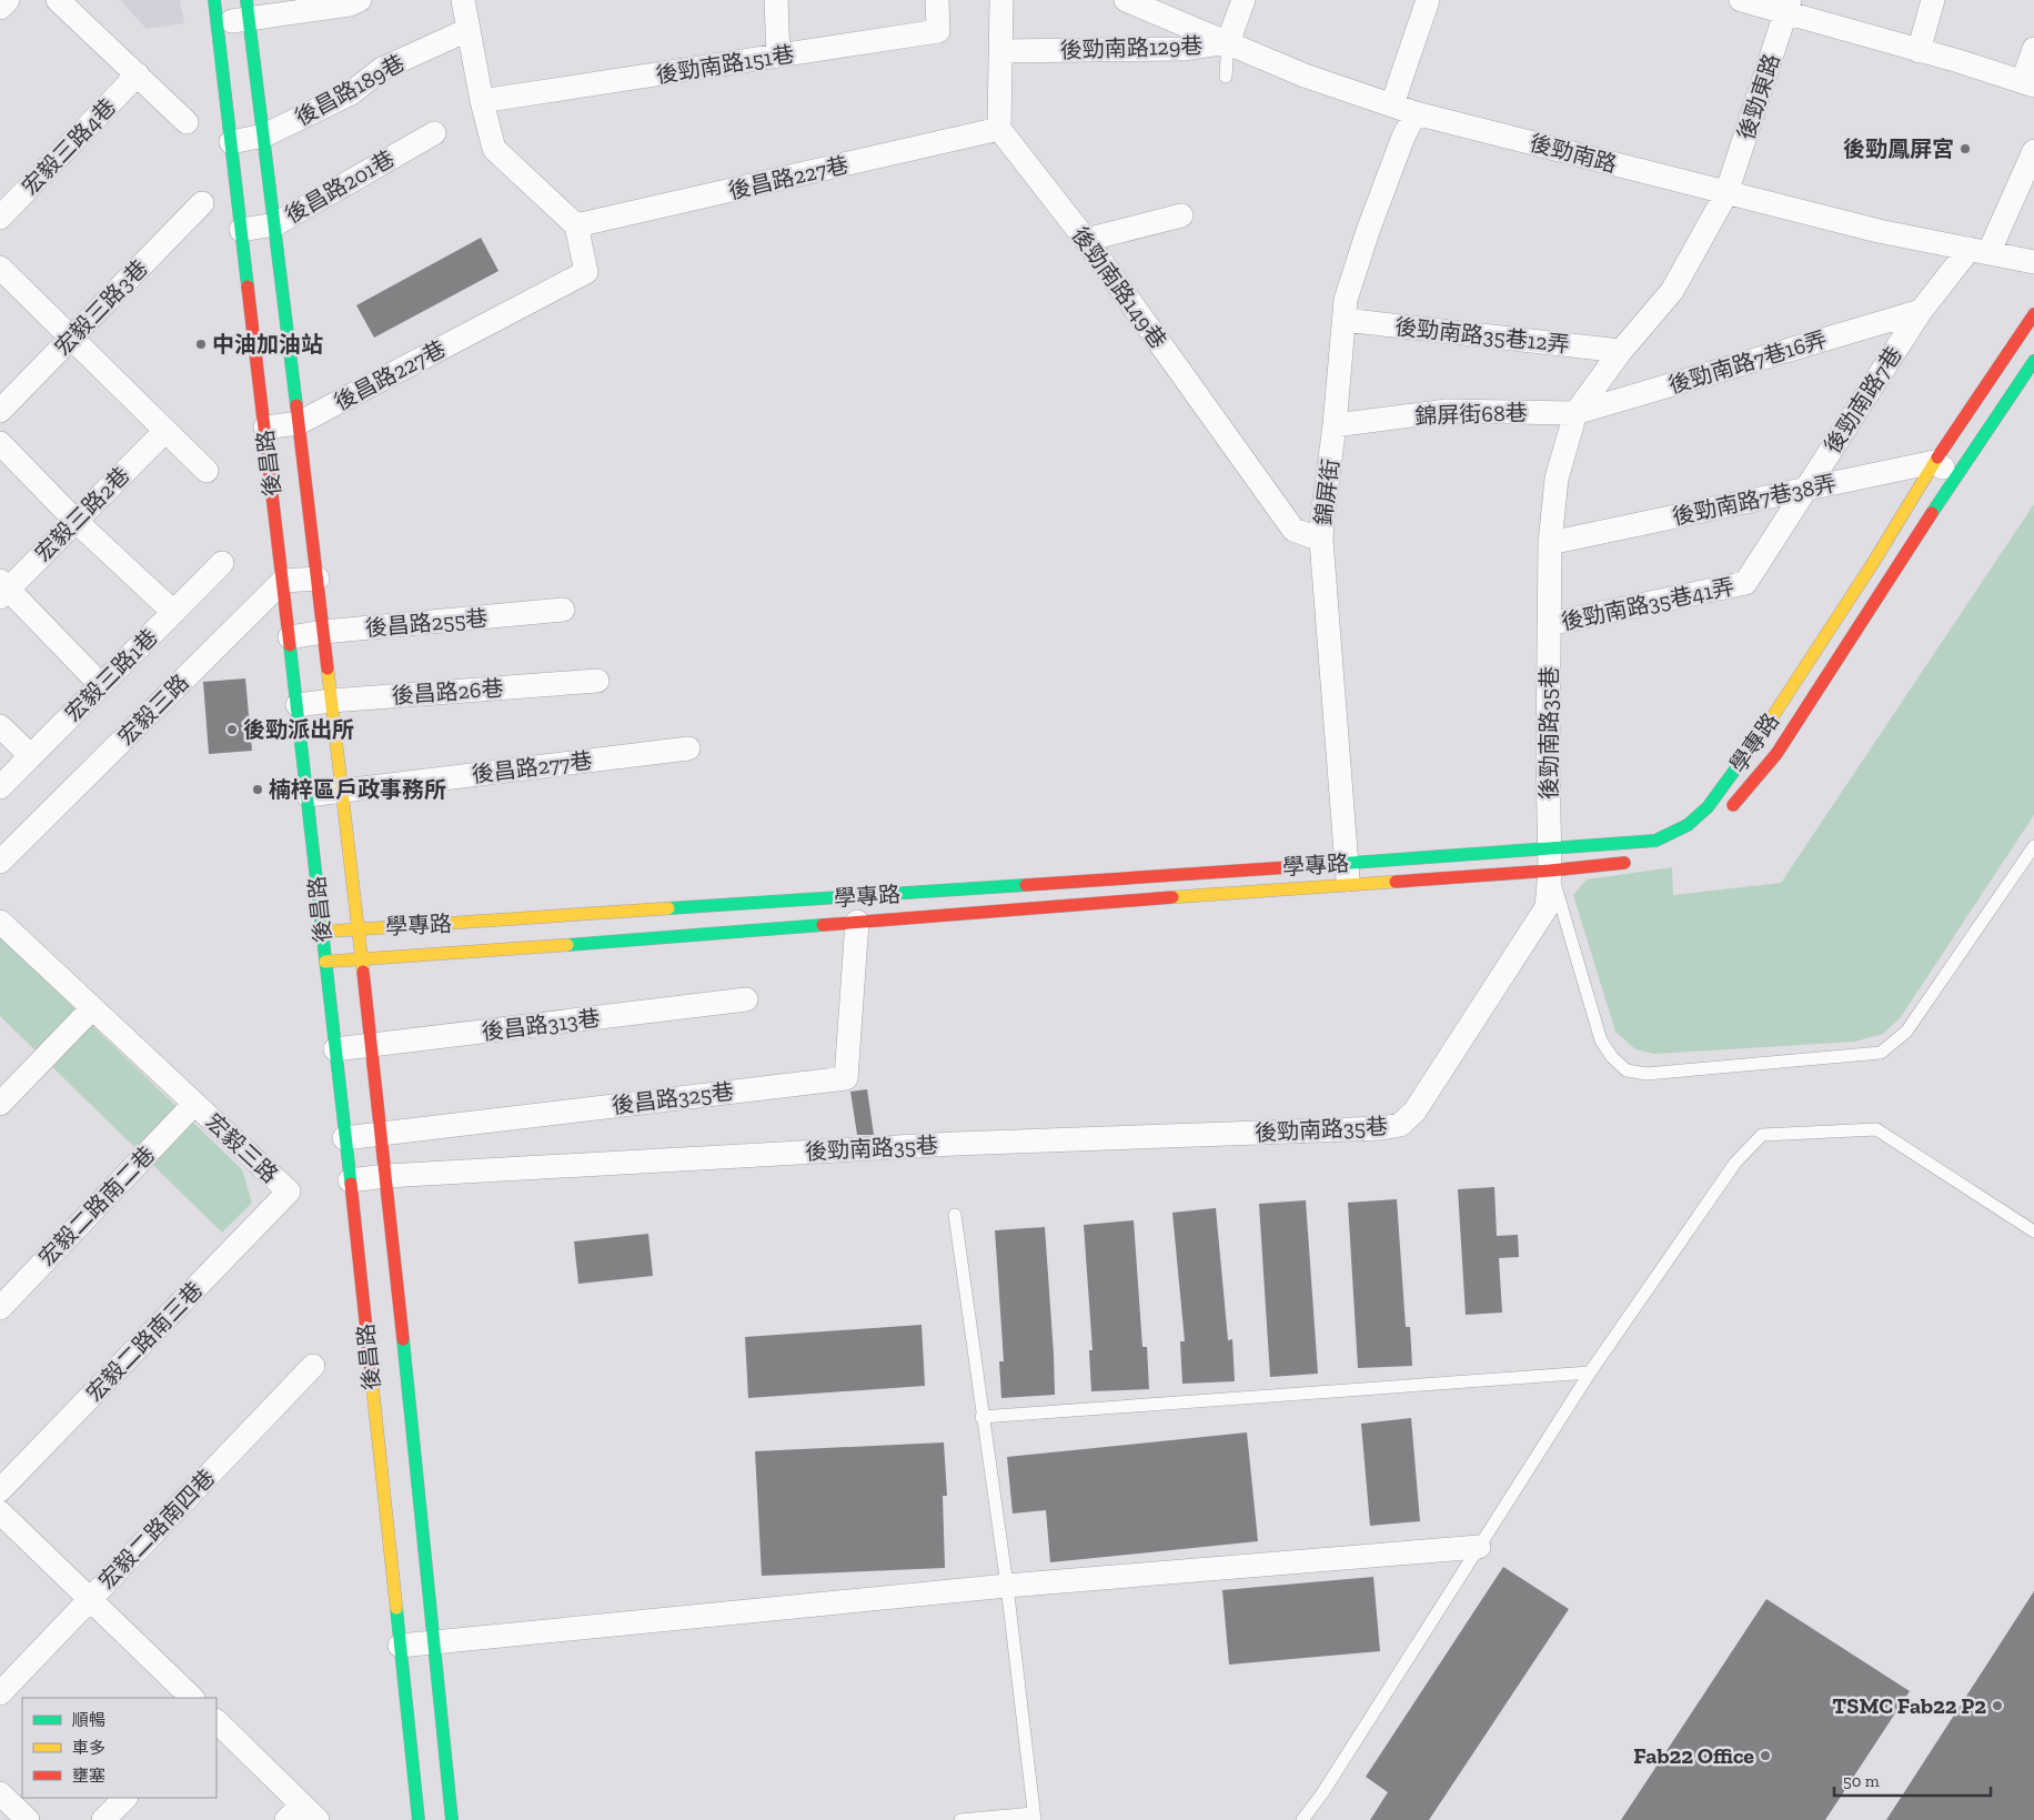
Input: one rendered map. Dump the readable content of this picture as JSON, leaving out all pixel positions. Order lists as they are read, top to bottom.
{
  "streets": {
    "street": [
      "後勁南路129巷",
      "後勁南路151巷",
      "後昌路189巷",
      "後勁東路",
      "宏毅三路4巷",
      "後勁南路",
      "後昌路227巷",
      "後昌路201巷",
      "後勁南路149巷",
      "宏毅三路3巷",
      "後勁南路35巷12弄",
      "後勁南路7巷16弄",
      "後勁南路7巷",
      "錦屏街68巷",
      "後昌路",
      "錦屏街",
      "後勁南路7巷38弄",
      "宏毅三路2巷",
      "後勁南路35巷41弄",
      "後昌路255巷",
      "宏毅三路1巷",
      "後昌路26巷",
      "宏毅三路",
      "後勁南路35巷",
      "學專路",
      "後昌路277巷",
      "後昌路313巷",
      "後昌路325巷",
      "宏毅二路南二巷",
      "宏毅二路南三巷",
      "宏毅二路南四巷"
    ]
  },
  "crossings": [
    ["後勁南路129巷", "後勁南路"],
    ["後昌路189巷", "後昌路"],
    ["後勁東路", "後勁南路"],
    ["後勁東路", "後勁南路35巷"],
    ["後勁南路", "後勁南路7巷"],
    ["後勁南路", "錦屏街"],
    ["後勁南路", "後勁南路35巷"],
    ["後昌路227巷", "後勁南路149巷"],
    ["後昌路227巷", "後昌路"],
    ["後昌路201巷", "後昌路"],
    ["後勁南路149巷", "錦屏街"],
    ["後勁南路35巷12弄", "錦屏街"],
    ["後勁南路35巷12弄", "後勁南路35巷"],
    ["後勁南路7巷16弄", "後勁南路7巷"],
    ["後勁南路7巷16弄", "錦屏街68巷"],
    ["後勁南路7巷16弄", "後勁南路35巷"],
    ["後勁南路7巷", "後勁南路7巷38弄"],
    ["後勁南路7巷", "後勁南路35巷41弄"],
    ["錦屏街68巷", "錦屏街"],
    ["錦屏街68巷", "後勁南路35巷"],
    ["後昌路", "後昌路255巷"],
    ["後昌路", "後昌路26巷"],
    ["後昌路", "宏毅三路"],
    ["後昌路", "後勁南路35巷"],
    ["後昌路", "學專路"],
    ["後昌路", "後昌路277巷"],
    ["後昌路", "後昌路313巷"],
    ["後昌路", "後昌路325巷"],
    ["錦屏街", "學專路"],
    ["後勁南路7巷38弄", "後勁南路35巷"],
    ["後勁南路7巷38弄", "學專路"],
    ["後勁南路35巷41弄", "後勁南路35巷"],
    ["宏毅三路", "宏毅二路南二巷"],
    ["宏毅三路", "宏毅二路南三巷"],
    ["後勁南路35巷", "學專路"],
    ["學專路", "後昌路325巷"]
  ],
  "places": [
    "後勁鳳屏宮",
    "中油加油站",
    "後勁派出所",
    "楠梓區戶政事務所",
    "TSMC Fab22 P2",
    "Fab22 Office"
  ],
  "legend": ["順暢", "車多", "壅塞"],
  "scale_bar": "50 m"
}
